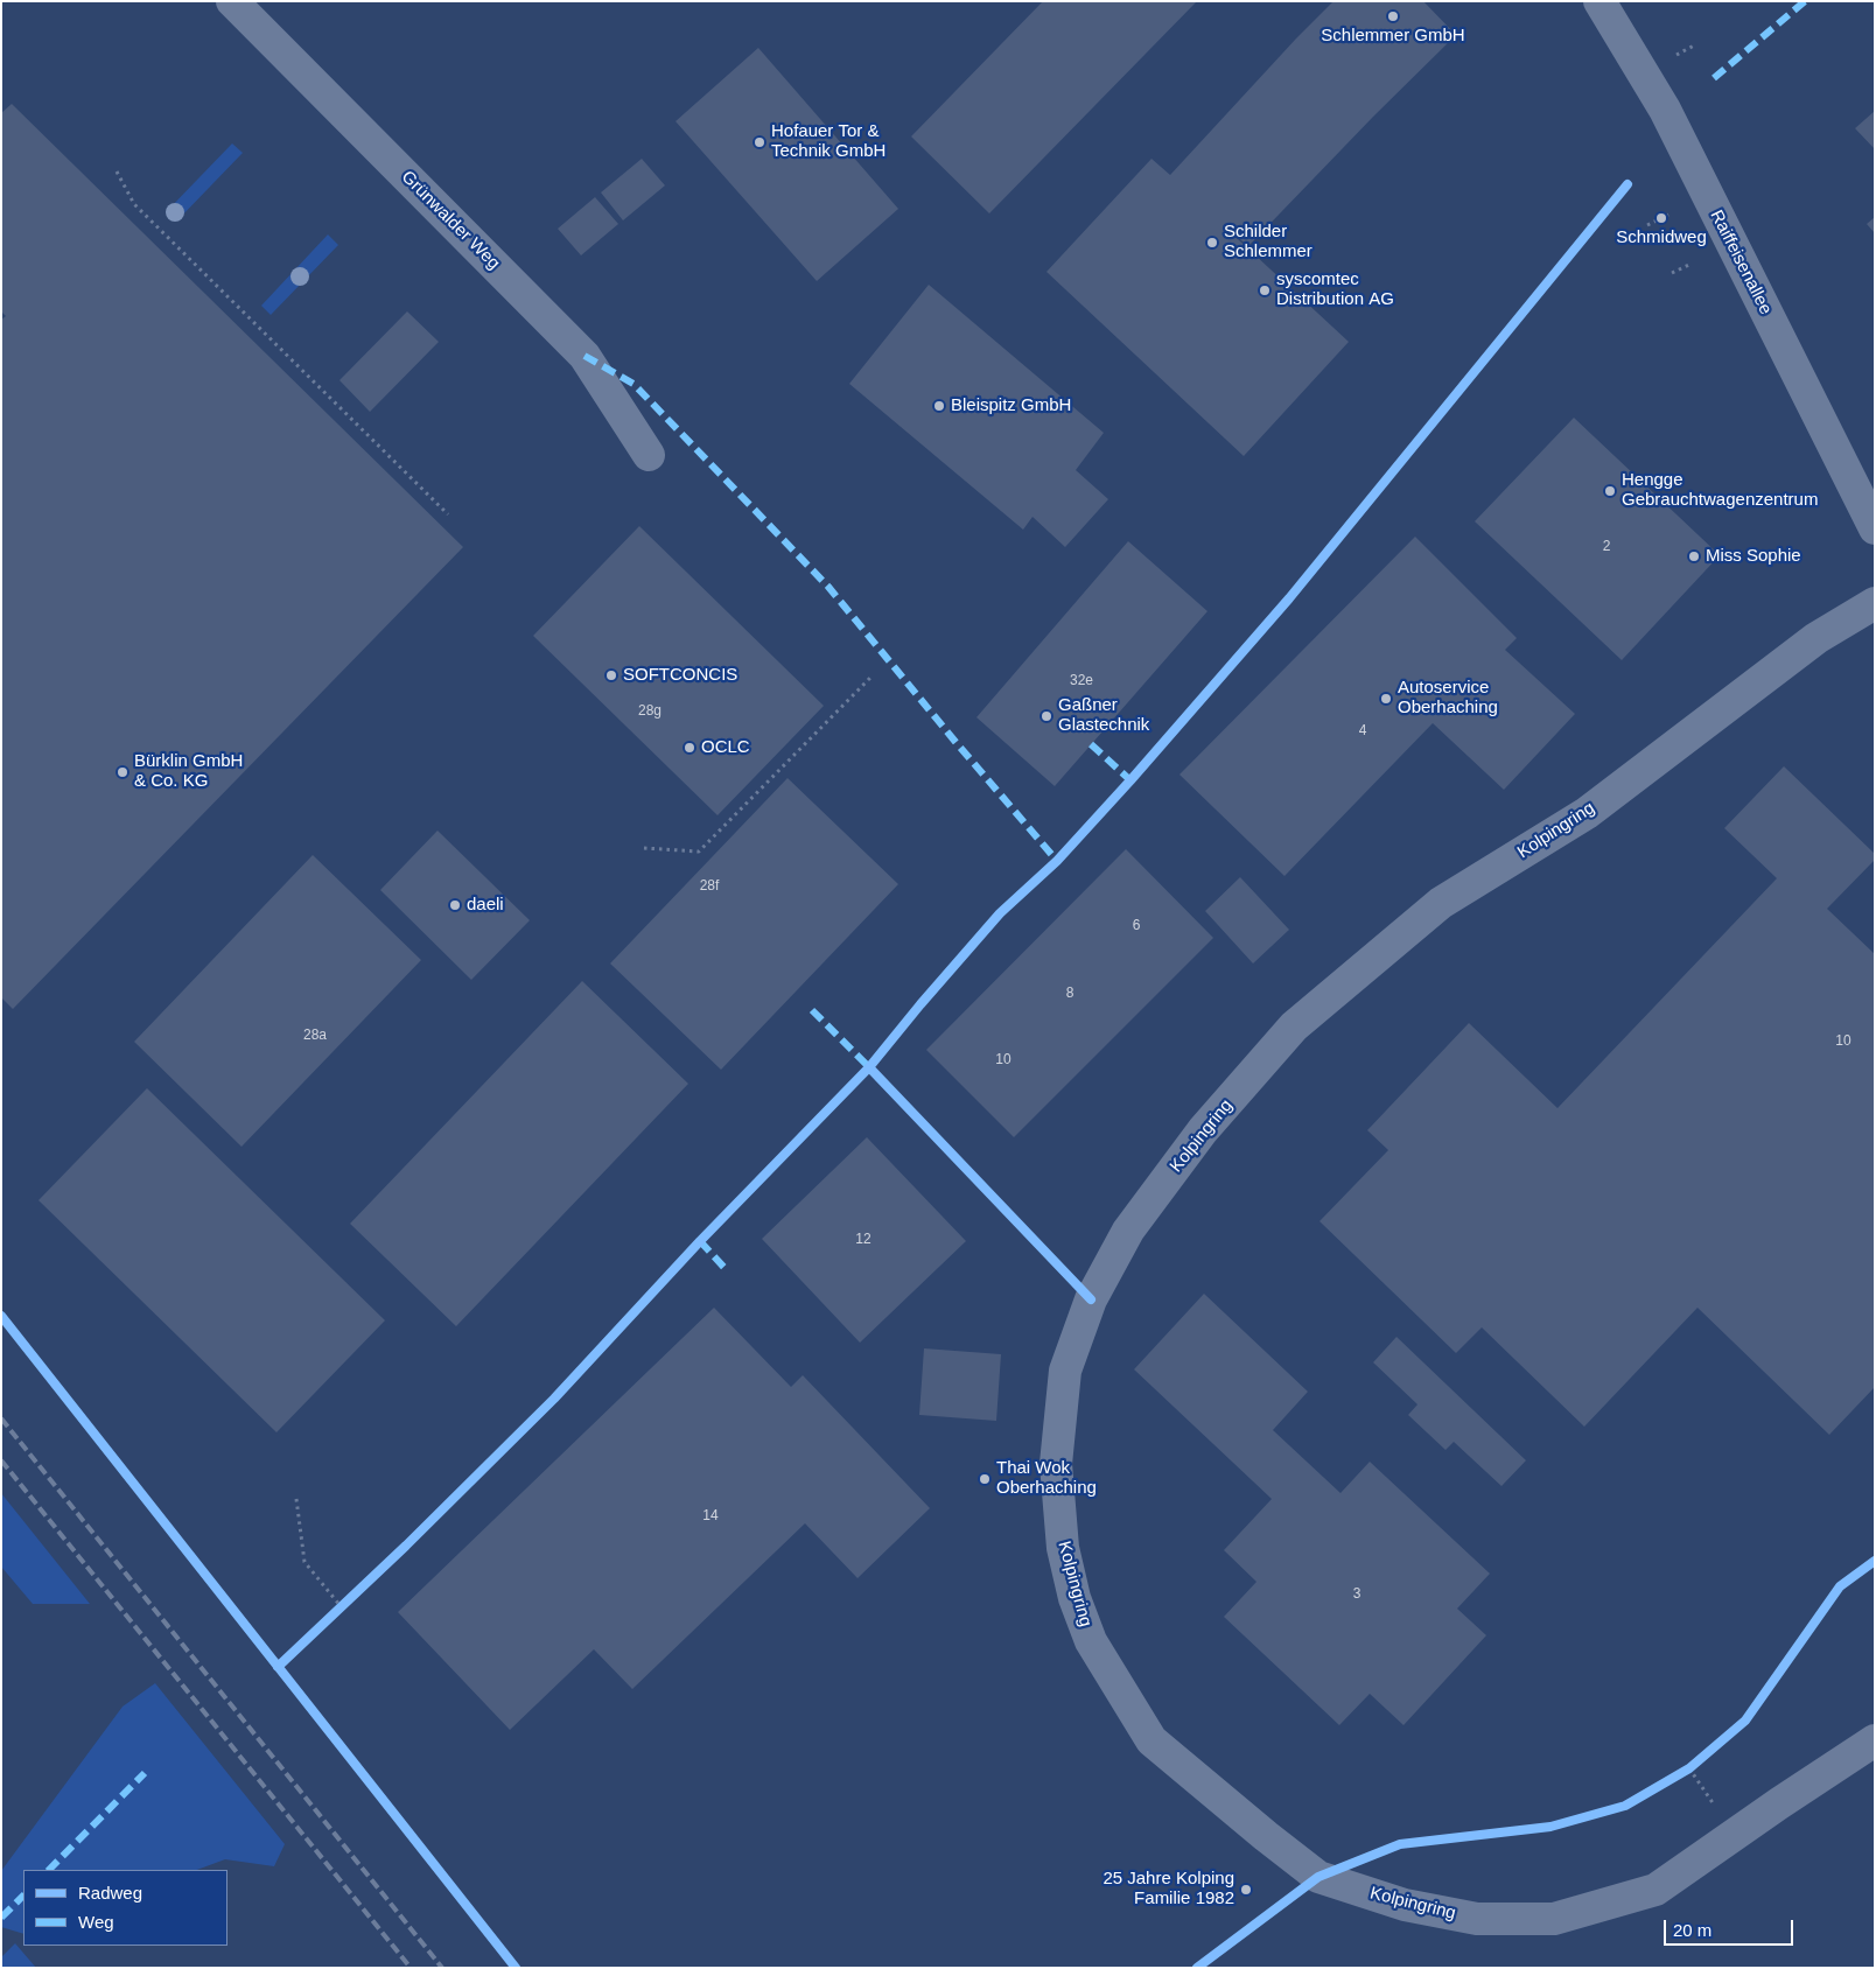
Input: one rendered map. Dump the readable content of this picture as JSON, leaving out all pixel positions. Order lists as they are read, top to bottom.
{
  "streets": {
    "street": ["Grünwalder Weg", "Raiffeisenallee", "Kolpingring"]
  },
  "places": [
    "Schlemmer GmbH",
    "Hofauer Tor & Technik GmbH",
    "Schmidweg",
    "Schilder Schlemmer",
    "syscomtec Distribution AG",
    "Bleispitz GmbH",
    "Hengge Gebrauchtwagenzentrum",
    "Miss Sophie",
    "SOFTCONCIS",
    "Autoservice Oberhaching",
    "Gaßner Glastechnik",
    "OCLC",
    "Bürklin GmbH & Co. KG",
    "daeli",
    "Thai Wok Oberhaching",
    "25 Jahre Kolping Familie 1982"
  ],
  "house_numbers": [
    "2",
    "32e",
    "28g",
    "4",
    "28f",
    "6",
    "8",
    "28a",
    "10",
    "10",
    "12",
    "14",
    "3"
  ],
  "legend": ["Radweg", "Weg"],
  "scale_bar": "20 m"
}
